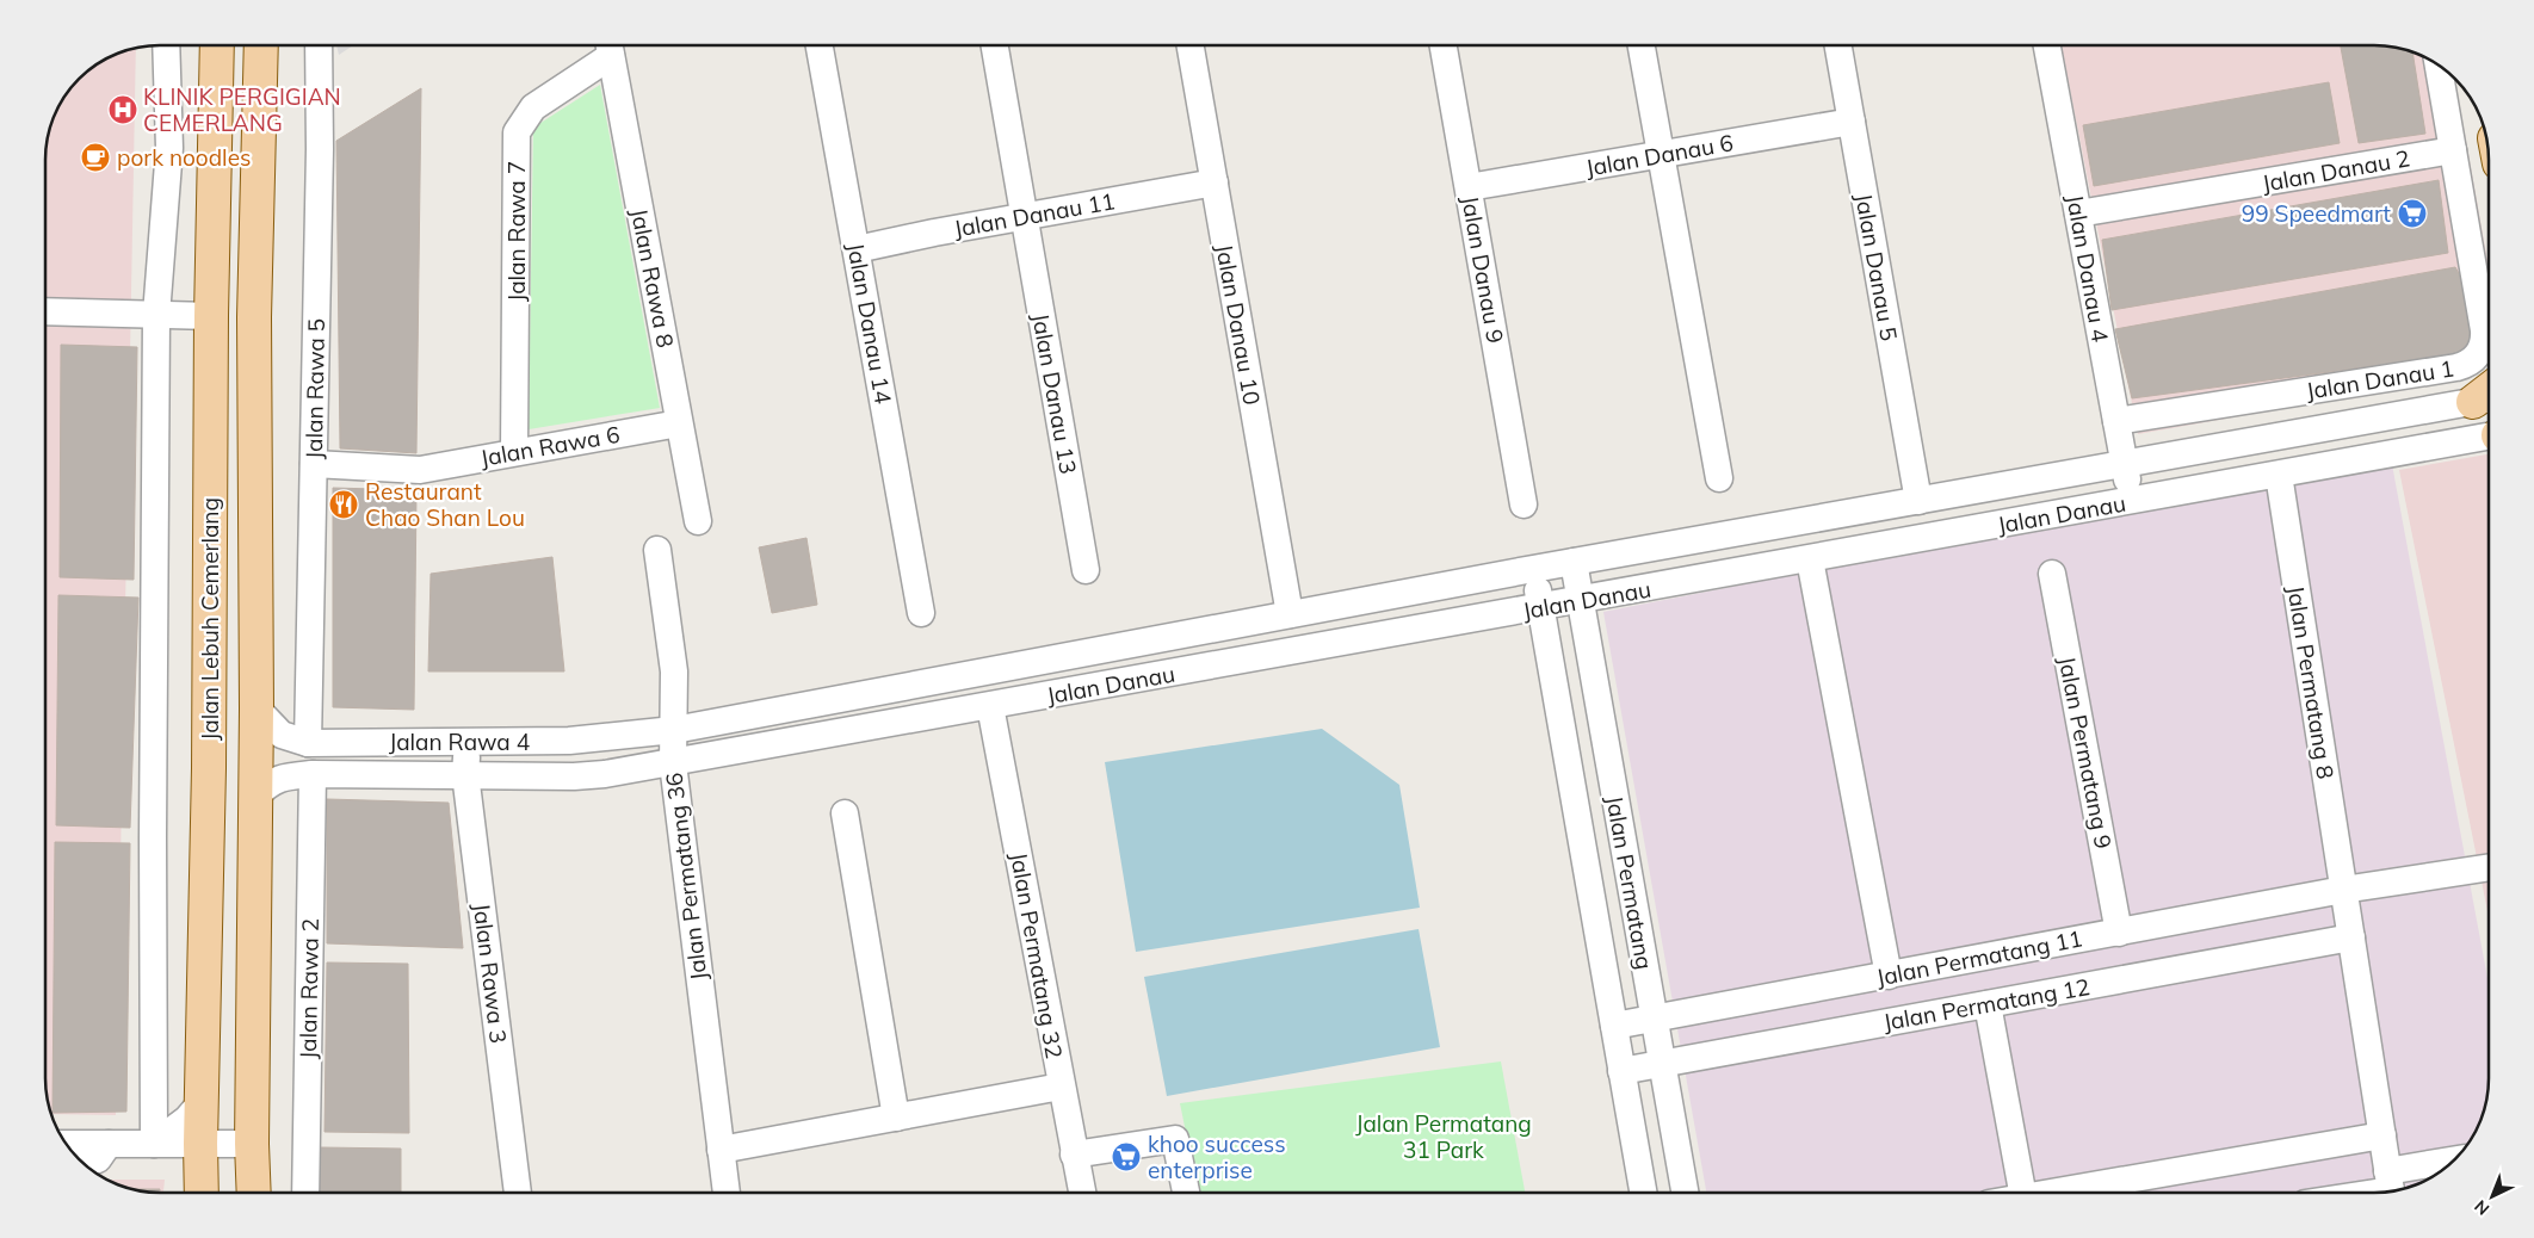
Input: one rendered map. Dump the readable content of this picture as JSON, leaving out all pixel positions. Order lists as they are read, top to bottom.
{
  "streets": {
    "main road": ["Jalan Lebuh Cemerlang"],
    "street": [
      "Jalan Danau 6",
      "Jalan Danau 2",
      "Jalan Danau 11",
      "Jalan Rawa 7",
      "Jalan Danau 5",
      "Jalan Danau 4",
      "Jalan Danau 9",
      "Jalan Rawa 8",
      "Jalan Danau 14",
      "Jalan Danau 10",
      "Jalan Danau 1",
      "Jalan Rawa 5",
      "Jalan Danau 13",
      "Jalan Rawa 6",
      "Jalan Danau",
      "Jalan Permatang 8",
      "Jalan Rawa 4",
      "Jalan Permatang 9",
      "Jalan Permatang 36",
      "Jalan Permatang",
      "Jalan Permatang 32",
      "Jalan Permatang 11",
      "Jalan Rawa 3",
      "Jalan Rawa 2",
      "Jalan Permatang 12"
    ]
  },
  "crossings": [
    ["Jalan Danau 6", "Jalan Danau 5"],
    ["Jalan Danau 6", "Jalan Danau 9"],
    ["Jalan Danau 2", "Jalan Danau 4"],
    ["Jalan Danau 2", "Jalan Danau 1"],
    ["Jalan Danau 11", "Jalan Danau 14"],
    ["Jalan Danau 11", "Jalan Danau 10"],
    ["Jalan Danau 11", "Jalan Danau 13"],
    ["Jalan Rawa 7", "Jalan Rawa 8"],
    ["Jalan Rawa 7", "Jalan Rawa 6"],
    ["Jalan Danau 5", "Jalan Danau"],
    ["Jalan Danau 4", "Jalan Danau 1"],
    ["Jalan Danau 4", "Jalan Danau"],
    ["Jalan Rawa 8", "Jalan Rawa 6"],
    ["Jalan Danau 10", "Jalan Danau"],
    ["Jalan Rawa 5", "Jalan Rawa 6"],
    ["Jalan Rawa 5", "Jalan Rawa 4"],
    ["Jalan Danau", "Jalan Permatang 8"],
    ["Jalan Danau", "Jalan Rawa 4"],
    ["Jalan Danau", "Jalan Permatang 36"],
    ["Jalan Danau", "Jalan Permatang"],
    ["Jalan Danau", "Jalan Permatang 32"],
    ["Jalan Lebuh Cemerlang", "Jalan Rawa 4"],
    ["Jalan Permatang 8", "Jalan Permatang 11"],
    ["Jalan Permatang 8", "Jalan Permatang 12"],
    ["Jalan Rawa 4", "Jalan Permatang 36"],
    ["Jalan Rawa 4", "Jalan Rawa 3"],
    ["Jalan Rawa 4", "Jalan Rawa 2"],
    ["Jalan Permatang 9", "Jalan Permatang 11"],
    ["Jalan Permatang", "Jalan Permatang 11"],
    ["Jalan Permatang", "Jalan Permatang 12"]
  ],
  "parks": ["Jalan Permatang 31 Park"],
  "places": {
    "hospital": ["KLINIK PERGIGIAN CEMERLANG"],
    "cafe": ["pork noodles"],
    "supermarket": ["99 Speedmart", "khoo success enterprise"],
    "restaurant": ["Restaurant Chao Shan Lou"]
  },
  "north": "bottom left"
}
